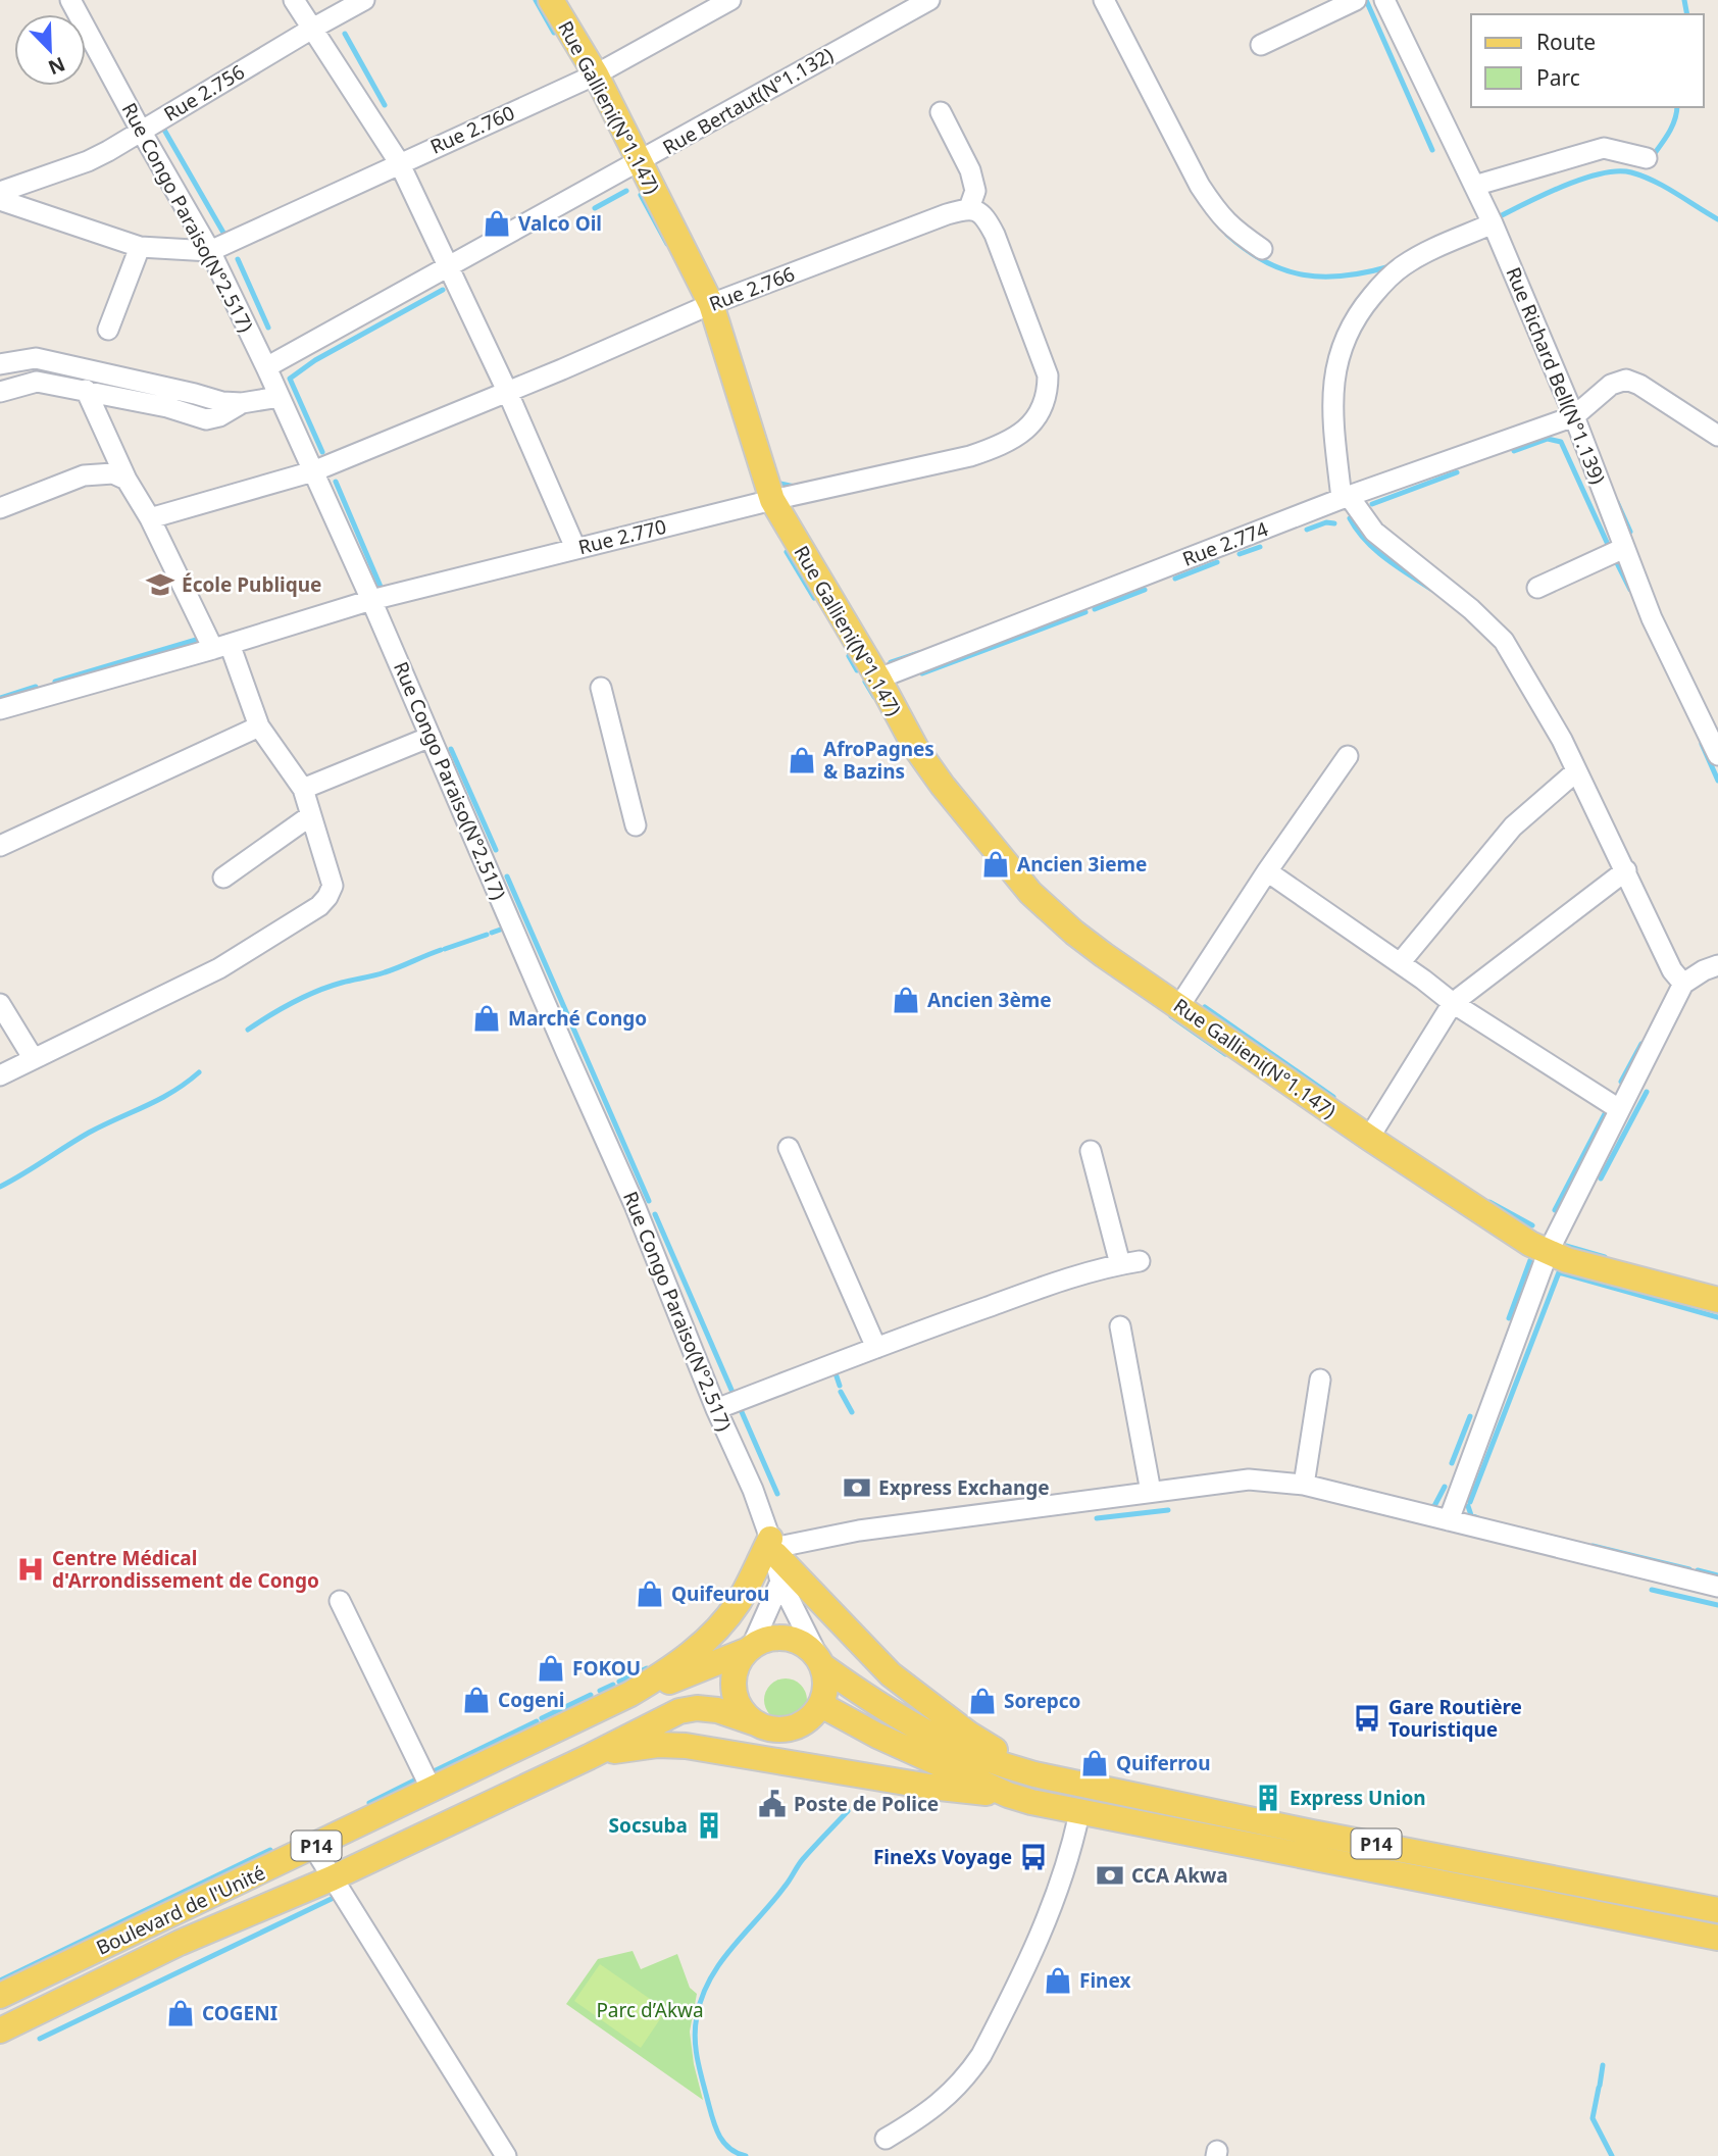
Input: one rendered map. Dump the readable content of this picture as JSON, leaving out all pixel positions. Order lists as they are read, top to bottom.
{
  "streets": {
    "main road": ["Rue Gallieni(N°1.147)", "P14", "Boulevard de l'Unité"],
    "street": [
      "Rue 2.756",
      "Rue Bertaut(N°1.132)",
      "Rue 2.760",
      "Rue Congo Paraiso(N°2.517)",
      "Rue 2.766",
      "Rue Richard Bell(N°1.139)",
      "Rue 2.770",
      "Rue 2.774"
    ]
  },
  "crossings": [
    ["Rue 2.756", "Rue Congo Paraiso(N°2.517)"],
    ["Rue Bertaut(N°1.132)", "Rue Gallieni(N°1.147)"],
    ["Rue Bertaut(N°1.132)", "Rue Congo Paraiso(N°2.517)"],
    ["Rue Gallieni(N°1.147)", "Rue 2.760"],
    ["Rue Gallieni(N°1.147)", "Rue 2.766"],
    ["Rue Gallieni(N°1.147)", "Rue 2.770"],
    ["Rue Gallieni(N°1.147)", "Rue 2.774"],
    ["Rue 2.760", "Rue Congo Paraiso(N°2.517)"],
    ["Rue Congo Paraiso(N°2.517)", "Rue 2.766"],
    ["Rue Congo Paraiso(N°2.517)", "Rue 2.770"],
    ["Rue Congo Paraiso(N°2.517)", "P14"],
    ["Rue 2.766", "Rue 2.770"],
    ["Rue Richard Bell(N°1.139)", "Rue 2.774"],
    ["P14", "Boulevard de l'Unité"]
  ],
  "parks": ["Parc d’Akwa"],
  "places": {
    "shop": [
      "Valco Oil",
      "AfroPagnes & Bazins",
      "Ancien 3ieme",
      "Ancien 3ème",
      "Marché Congo",
      "Quifeurou",
      "FOKOU",
      "Cogeni",
      "Sorepco",
      "Quiferrou",
      "Finex",
      "COGENI"
    ],
    "school or university": ["École Publique"],
    "bank": ["Express Exchange", "CCA Akwa"],
    "hospital": ["Centre Médical d'Arrondissement de Congo"],
    "bus stop": ["Gare Routière Touristique", "FineXs Voyage"],
    "building": ["Express Union", "Socsuba"],
    "public building": ["Poste de Police"]
  },
  "legend": ["Route", "Parc"],
  "north": "bottom right"
}
